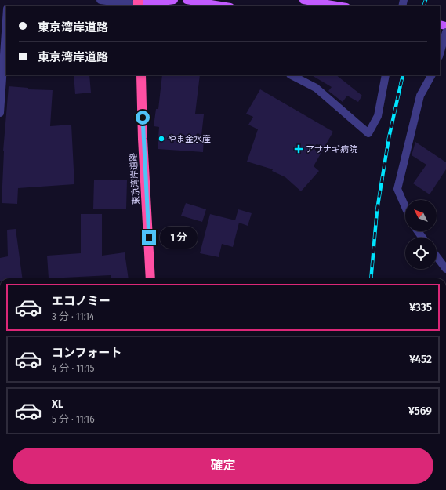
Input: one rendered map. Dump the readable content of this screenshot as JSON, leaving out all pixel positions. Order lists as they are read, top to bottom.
{
  "streets": {
    "highway": ["東京湾岸道路"]
  },
  "places": {
    "other": ["やま金水産"],
    "health": ["アサナギ病院"]
  },
  "north": "top left",
  "page": {
    "banner": ["東京湾岸道路", "東京湾岸道路"],
    "bubble": "1 分",
    "list": [
      {
        "name": "エコノミー",
        "note": "3 分 · 11:14",
        "value": "¥335"
      },
      {
        "name": "コンフォート",
        "note": "4 分 · 11:15",
        "value": "¥452"
      },
      {
        "name": "XL",
        "note": "5 分 · 11:16",
        "value": "¥569"
      }
    ],
    "buttons": "確定"
  }
}
